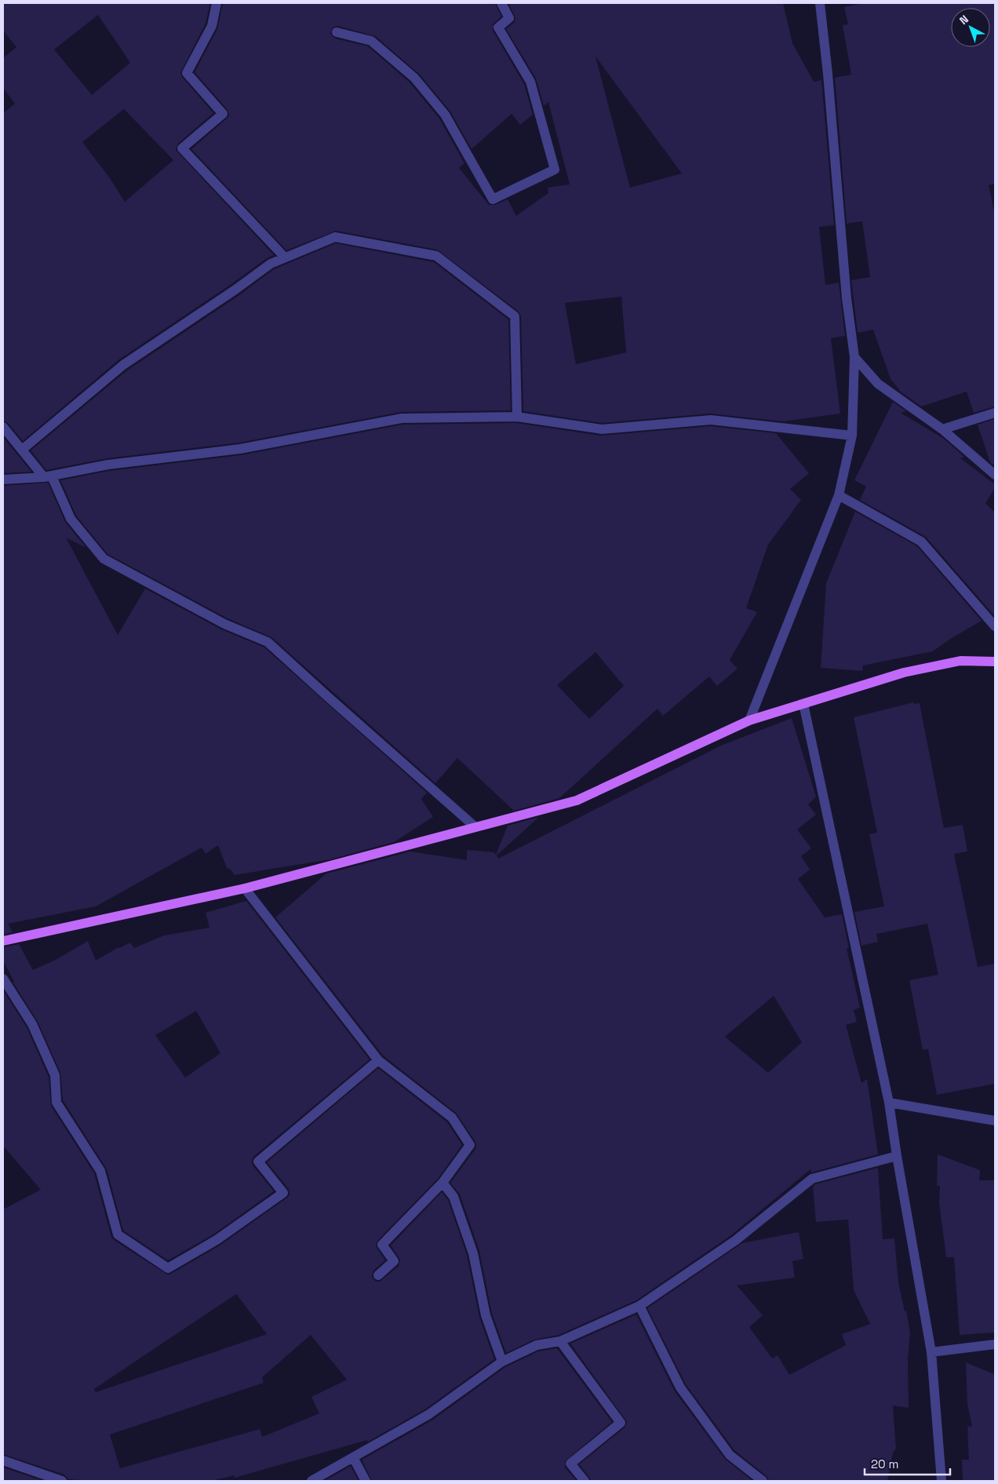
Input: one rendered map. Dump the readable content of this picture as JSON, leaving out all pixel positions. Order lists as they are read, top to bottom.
{
  "scale_bar": "20 m",
  "north": "top left"
}
